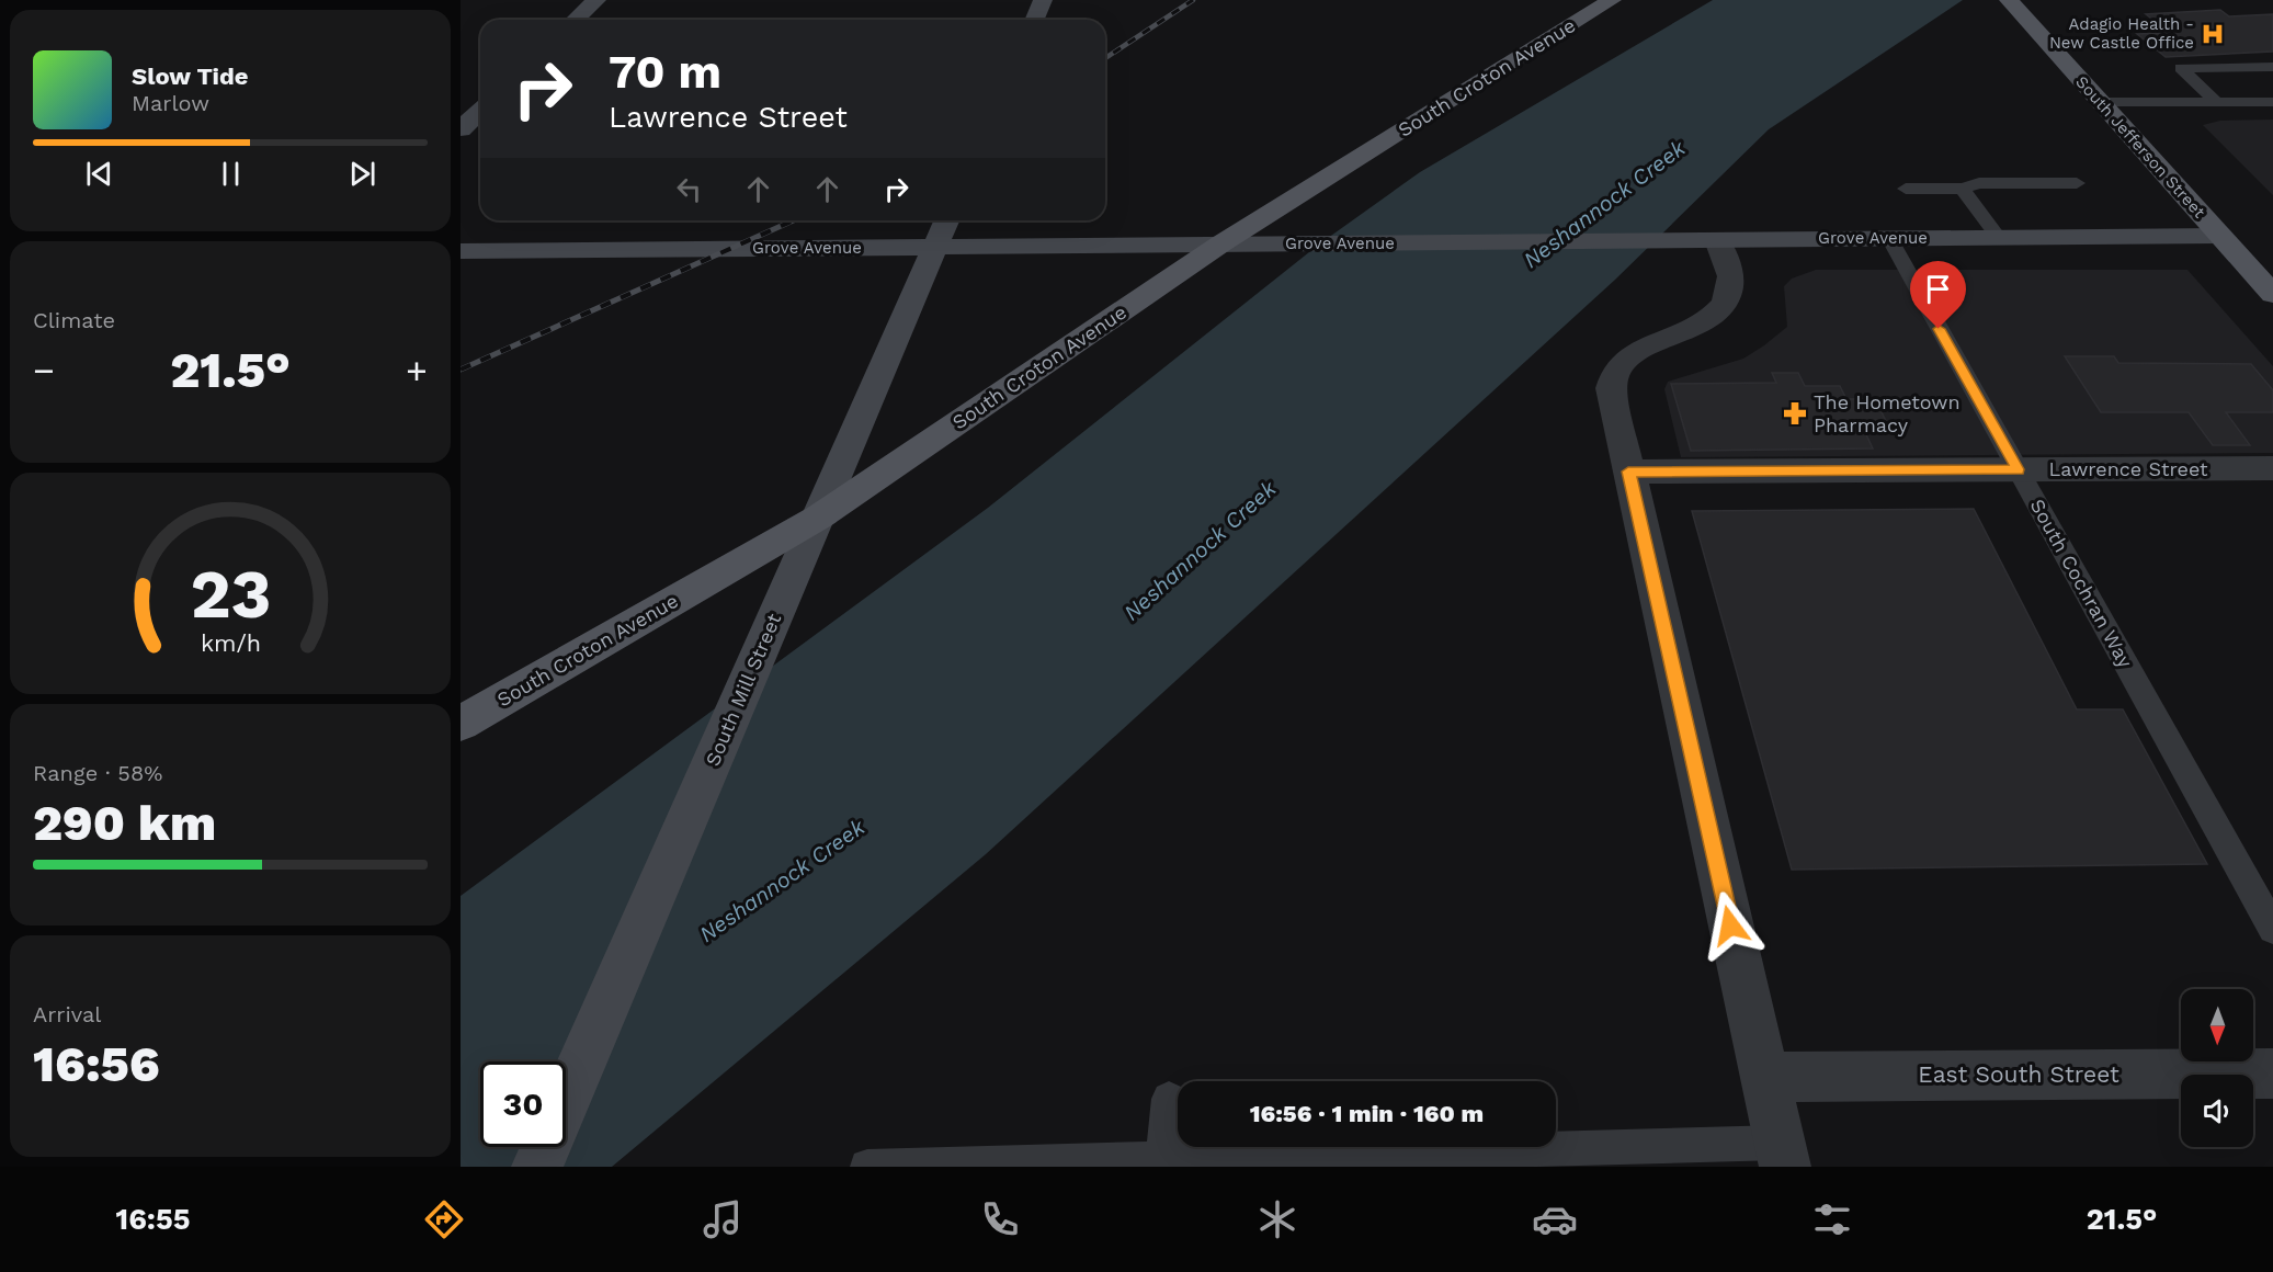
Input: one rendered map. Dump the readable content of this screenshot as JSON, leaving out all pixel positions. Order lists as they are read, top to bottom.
{
  "streets": {
    "main road": [
      "South Croton Avenue",
      "South Jefferson Street",
      "Grove Avenue",
      "South Mill Street"
    ],
    "street": ["Lawrence Street", "East South Street"],
    "lane": ["South Cochran Way"]
  },
  "crossings": [
    ["South Croton Avenue", "Grove Avenue"],
    ["South Croton Avenue", "South Mill Street"],
    ["South Jefferson Street", "Grove Avenue"],
    ["Grove Avenue", "South Cochran Way"],
    ["Grove Avenue", "South Mill Street"],
    ["Lawrence Street", "South Cochran Way"]
  ],
  "water": ["Neshannock Creek"],
  "places": {
    "hospital": ["Adagio Health - New Castle Office"],
    "pharmacy": ["The Hometown Pharmacy"]
  },
  "north": "bottom",
  "page": {
    "turn": ["70 m", "Lawrence Street"],
    "song": ["Slow Tide", "Marlow"],
    "tile": [
      "Climate",
      ["Range · 58%", "290 km"],
      ["Arrival", "16:56"]
    ],
    "heat": ["−", "21.5°", "+"],
    "limit": "30",
    "trip": "16:56 · 1 min · 160 m",
    "tabs": ["16:55", "21.5°"],
    "gauge": ["23", "km/h"]
  }
}
